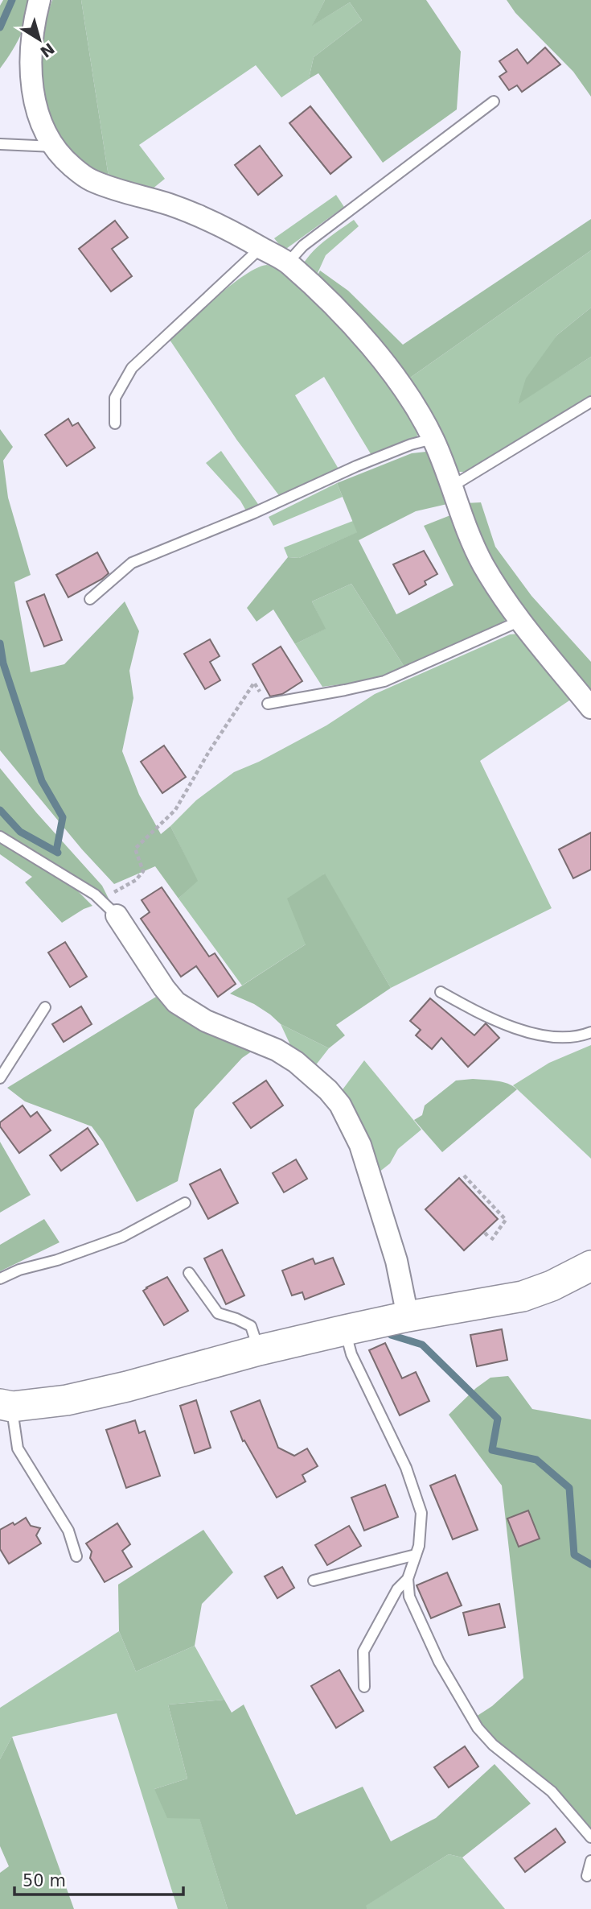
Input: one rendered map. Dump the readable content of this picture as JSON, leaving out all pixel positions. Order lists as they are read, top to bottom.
{
  "scale_bar": "50 m",
  "north": "bottom right"
}
